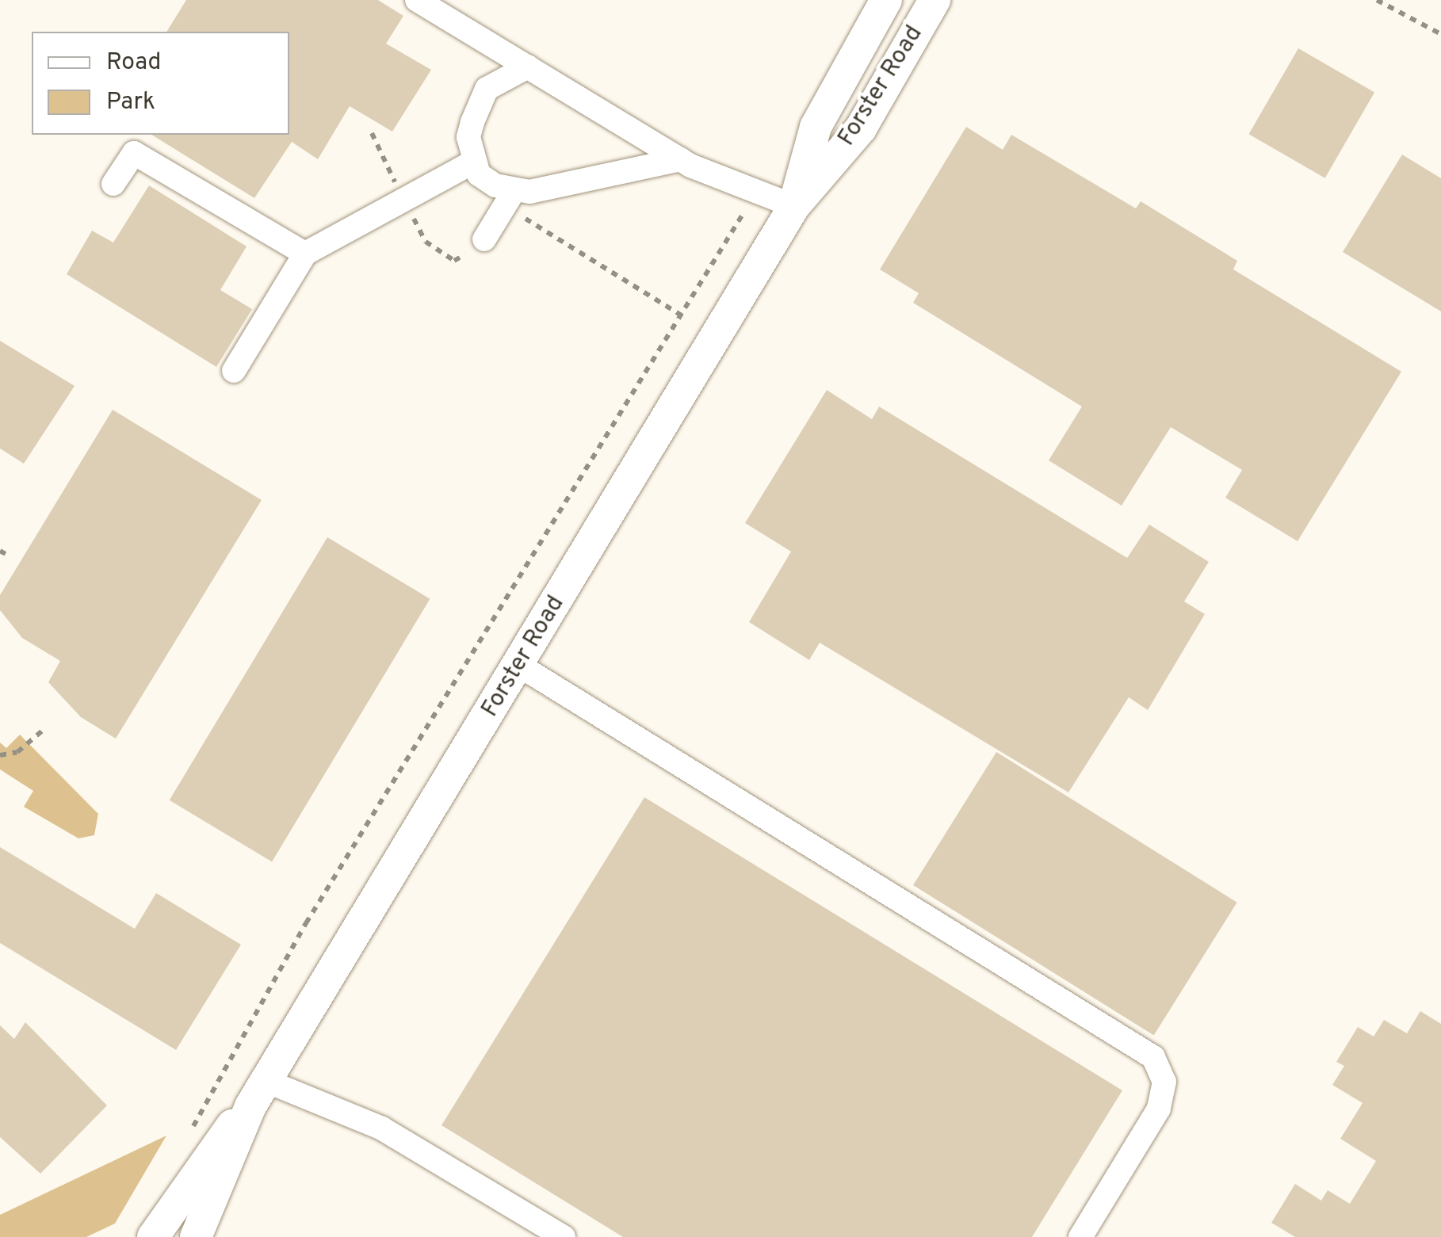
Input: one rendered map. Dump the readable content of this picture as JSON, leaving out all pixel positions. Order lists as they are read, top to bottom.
{
  "streets": {
    "main road": ["Forster Road"]
  },
  "legend": ["Road", "Park"]
}
